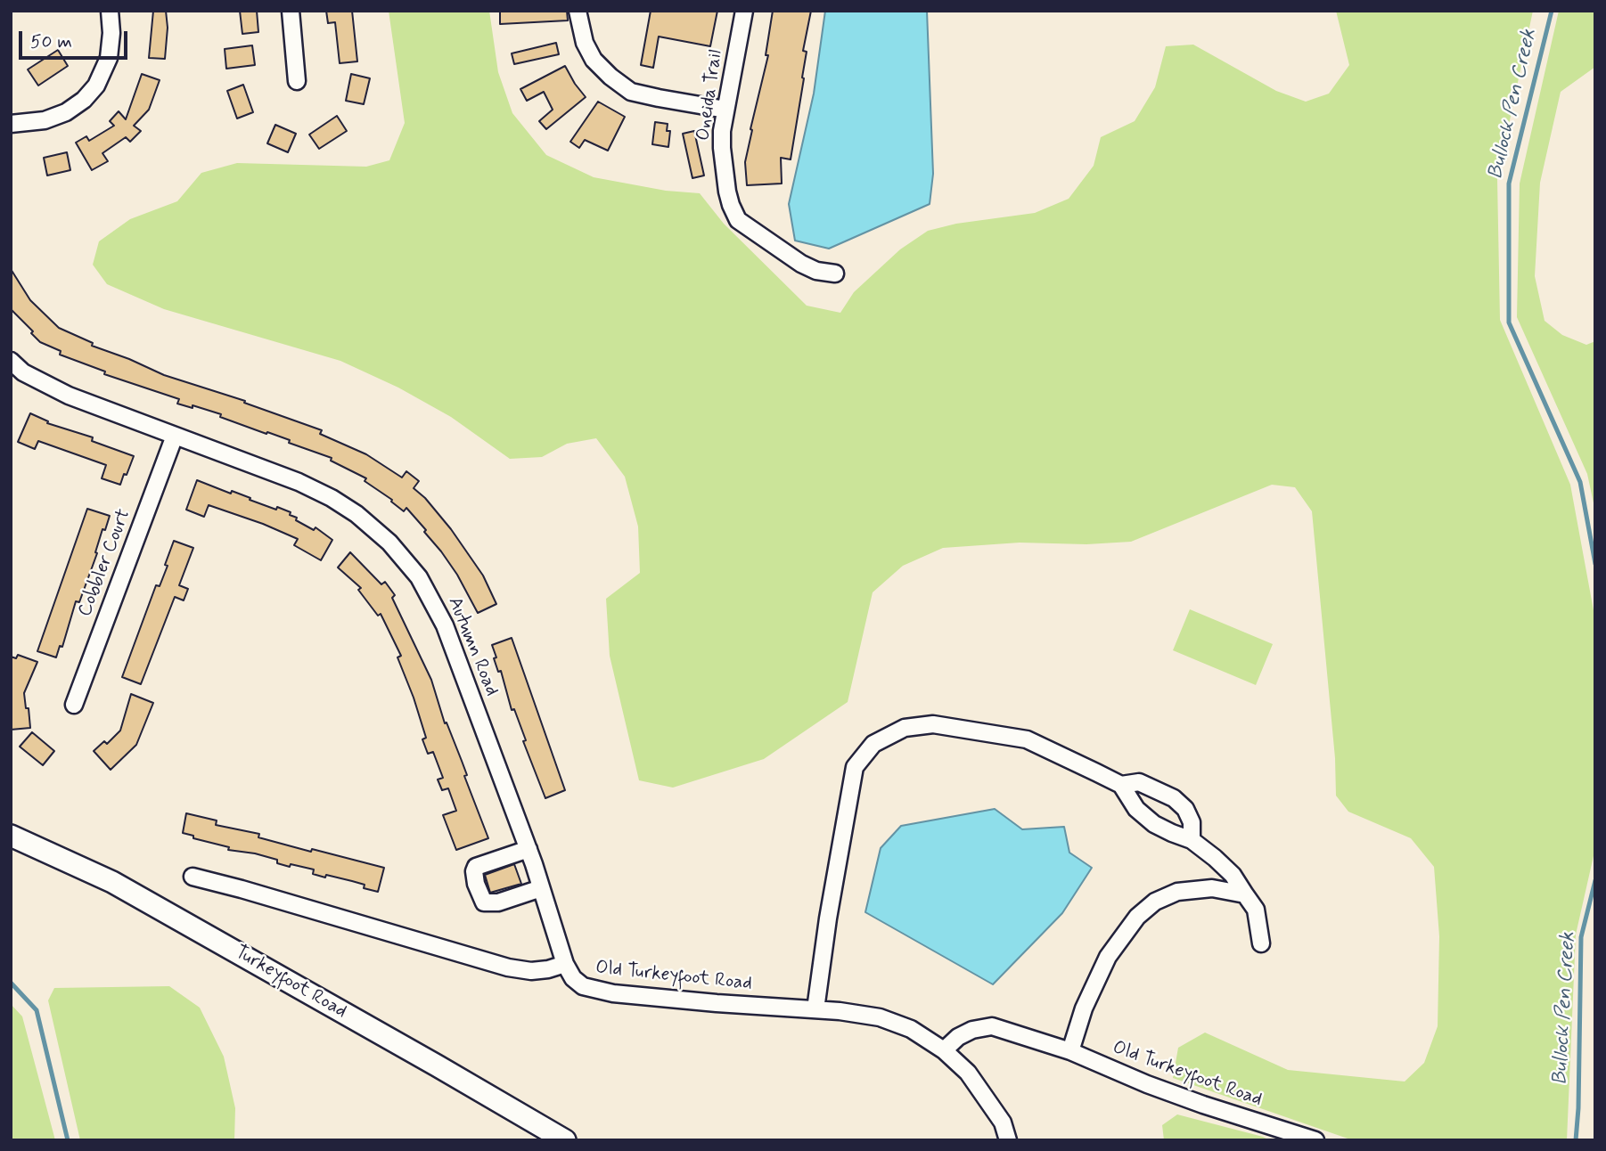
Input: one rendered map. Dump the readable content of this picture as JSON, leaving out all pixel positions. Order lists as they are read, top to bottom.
{
  "streets": {
    "main road": ["Turkeyfoot Road"],
    "street": [
      "Oneida Trail",
      "Cobbler Court",
      "Autumn Road",
      "Old Turkeyfoot Road"
    ]
  },
  "crossings": [
    ["Cobbler Court", "Autumn Road"],
    ["Autumn Road", "Old Turkeyfoot Road"]
  ],
  "water": ["Bullock Pen Creek"],
  "scale_bar": "50 m"
}
